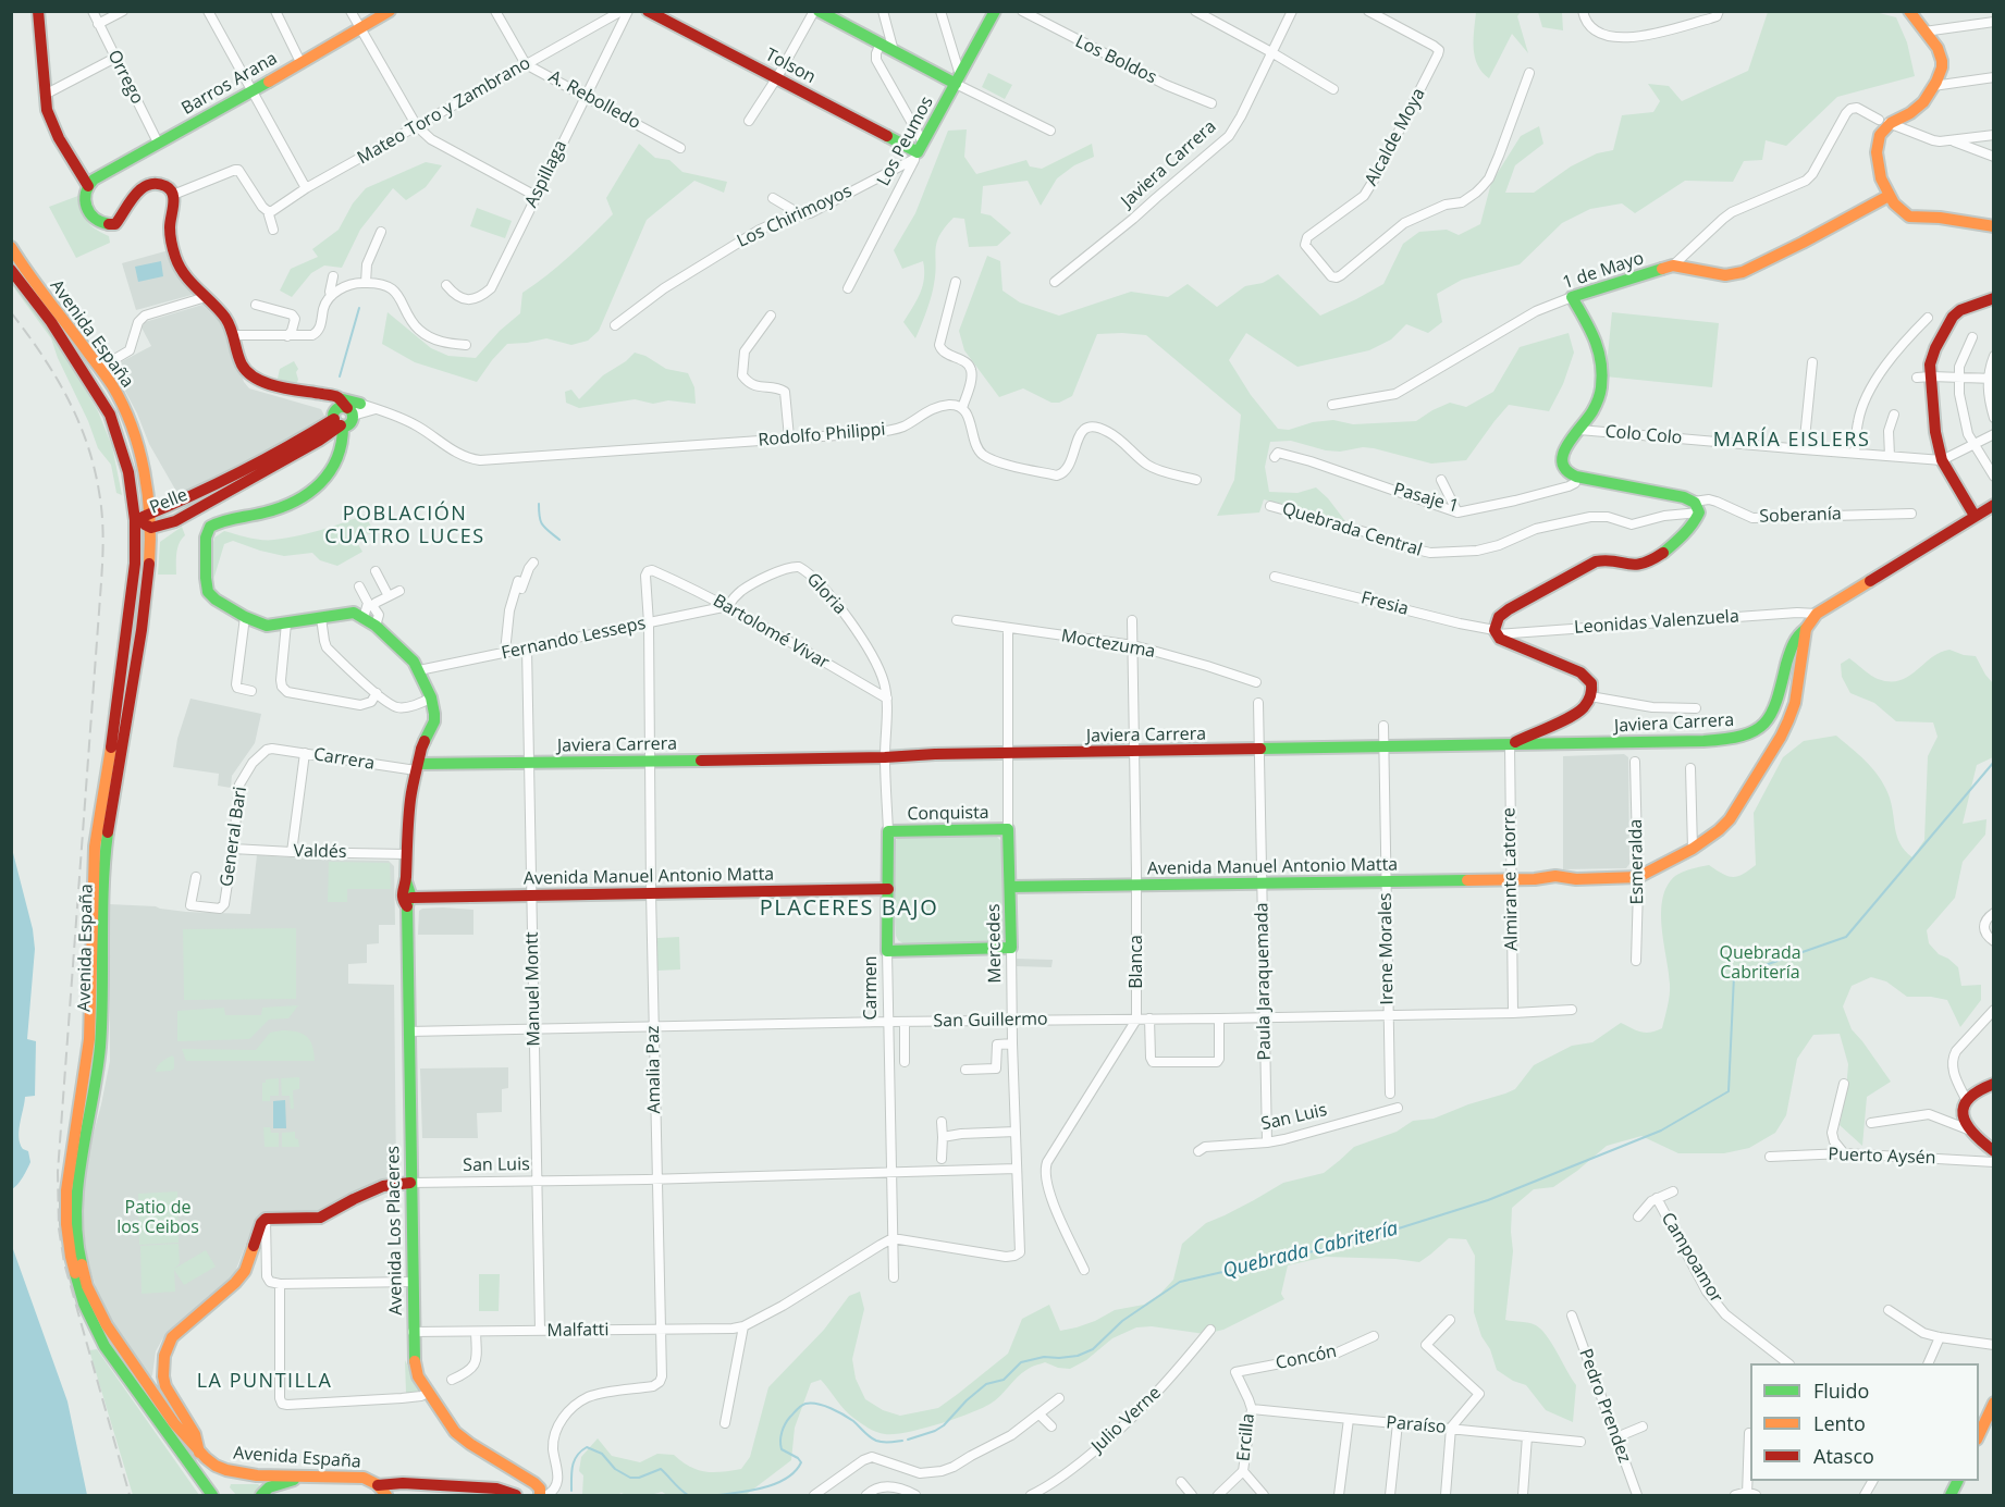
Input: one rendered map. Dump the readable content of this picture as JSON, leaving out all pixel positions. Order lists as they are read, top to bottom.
{
  "streets": {
    "main road": [
      "Tolson",
      "Barros Arana",
      "Los Peumos",
      "Javiera Carrera",
      "1 de Mayo",
      "Avenida España",
      "Pelle",
      "Conquista",
      "Avenida Manuel Antonio Matta",
      "Mercedes",
      "Carmen",
      "San Luis",
      "Avenida Los Placeres"
    ],
    "street": [
      "Los Boldos",
      "Orrego",
      "A. Rebolledo",
      "Mateo Toro y Zambrano",
      "Alcalde Moya",
      "Aspillaga",
      "Los Chirimoyos",
      "Rodolfo Philippi",
      "Colo Colo",
      "Pasaje 1",
      "Soberanía",
      "Quebrada Central",
      "Gloria",
      "Fresia",
      "Leonidas Valenzuela",
      "Bartolomé Vivar",
      "Fernando Lesseps",
      "Moctezuma",
      "Carrera",
      "General Bari",
      "Valdés",
      "Esmeralda",
      "Almirante Latorre",
      "Irene Morales",
      "Blanca",
      "Paula Jaraquemada",
      "Manuel Montt",
      "San Guillermo",
      "Amalia Paz",
      "Puerto Aysén",
      "Campoamor",
      "Malfatti",
      "Concón",
      "Pedro Prendez",
      "Julio Verne",
      "Paraíso",
      "Ercilla"
    ]
  },
  "crossings": [
    ["Tolson", "Los Peumos"],
    ["Tolson", "Los Chirimoyos"],
    ["Orrego", "Barros Arana"],
    ["A. Rebolledo", "Mateo Toro y Zambrano"],
    ["A. Rebolledo", "Aspillaga"],
    ["Los Peumos", "Los Chirimoyos"],
    ["Javiera Carrera", "Carrera"],
    ["Javiera Carrera", "Avenida Manuel Antonio Matta"],
    ["Javiera Carrera", "Almirante Latorre"],
    ["Javiera Carrera", "Mercedes"],
    ["Javiera Carrera", "Irene Morales"],
    ["Javiera Carrera", "Blanca"],
    ["Javiera Carrera", "Paula Jaraquemada"],
    ["Javiera Carrera", "Carmen"],
    ["Javiera Carrera", "Manuel Montt"],
    ["Javiera Carrera", "Amalia Paz"],
    ["Javiera Carrera", "Avenida Los Placeres"],
    ["Avenida España", "Pelle"],
    ["Rodolfo Philippi", "Pelle"],
    ["Rodolfo Philippi", "Avenida Los Placeres"],
    ["Pelle", "Avenida Los Placeres"],
    ["Gloria", "Bartolomé Vivar"],
    ["Gloria", "Fernando Lesseps"],
    ["Gloria", "Carmen"],
    ["Fresia", "Leonidas Valenzuela"],
    ["Leonidas Valenzuela", "Avenida Manuel Antonio Matta"],
    ["Bartolomé Vivar", "Fernando Lesseps"],
    ["Bartolomé Vivar", "Carmen"],
    ["Bartolomé Vivar", "Amalia Paz"],
    ["Fernando Lesseps", "Manuel Montt"],
    ["Fernando Lesseps", "Amalia Paz"],
    ["Fernando Lesseps", "Avenida Los Placeres"],
    ["Moctezuma", "Mercedes"],
    ["Moctezuma", "Blanca"],
    ["Carrera", "General Bari"],
    ["Carrera", "Avenida Los Placeres"],
    ["Conquista", "Mercedes"],
    ["Conquista", "Carmen"],
    ["General Bari", "Valdés"],
    ["Valdés", "Avenida Los Placeres"],
    ["Esmeralda", "Avenida Manuel Antonio Matta"],
    ["Avenida Manuel Antonio Matta", "Almirante Latorre"],
    ["Avenida Manuel Antonio Matta", "Mercedes"],
    ["Avenida Manuel Antonio Matta", "Irene Morales"],
    ["Avenida Manuel Antonio Matta", "Blanca"],
    ["Avenida Manuel Antonio Matta", "Paula Jaraquemada"],
    ["Avenida Manuel Antonio Matta", "Carmen"],
    ["Avenida Manuel Antonio Matta", "Manuel Montt"],
    ["Avenida Manuel Antonio Matta", "Amalia Paz"],
    ["Avenida Manuel Antonio Matta", "Avenida Los Placeres"],
    ["Almirante Latorre", "San Guillermo"],
    ["Mercedes", "Carmen"],
    ["Mercedes", "San Guillermo"],
    ["Mercedes", "San Luis"],
    ["Mercedes", "Malfatti"],
    ["Irene Morales", "San Guillermo"],
    ["Blanca", "San Guillermo"],
    ["Paula Jaraquemada", "San Guillermo"],
    ["Paula Jaraquemada", "San Luis"],
    ["Carmen", "San Guillermo"],
    ["Carmen", "San Luis"],
    ["Carmen", "Malfatti"],
    ["Manuel Montt", "San Guillermo"],
    ["Manuel Montt", "San Luis"],
    ["Manuel Montt", "Malfatti"],
    ["San Guillermo", "Amalia Paz"],
    ["San Guillermo", "Avenida Los Placeres"],
    ["Amalia Paz", "San Luis"],
    ["Amalia Paz", "Malfatti"],
    ["San Luis", "Avenida Los Placeres"],
    ["Avenida Los Placeres", "Malfatti"],
    ["Concón", "Ercilla"],
    ["Paraíso", "Ercilla"]
  ],
  "districts": [
    "MARÍA EISLERS",
    "POBLACIÓN CUATRO LUCES",
    "PLACERES BAJO",
    "LA PUNTILLA"
  ],
  "water": ["Quebrada Cabritería"],
  "parks": ["Quebrada Cabritería", "Patio de los Ceibos"],
  "legend": ["Fluido", "Lento", "Atasco"]
}
